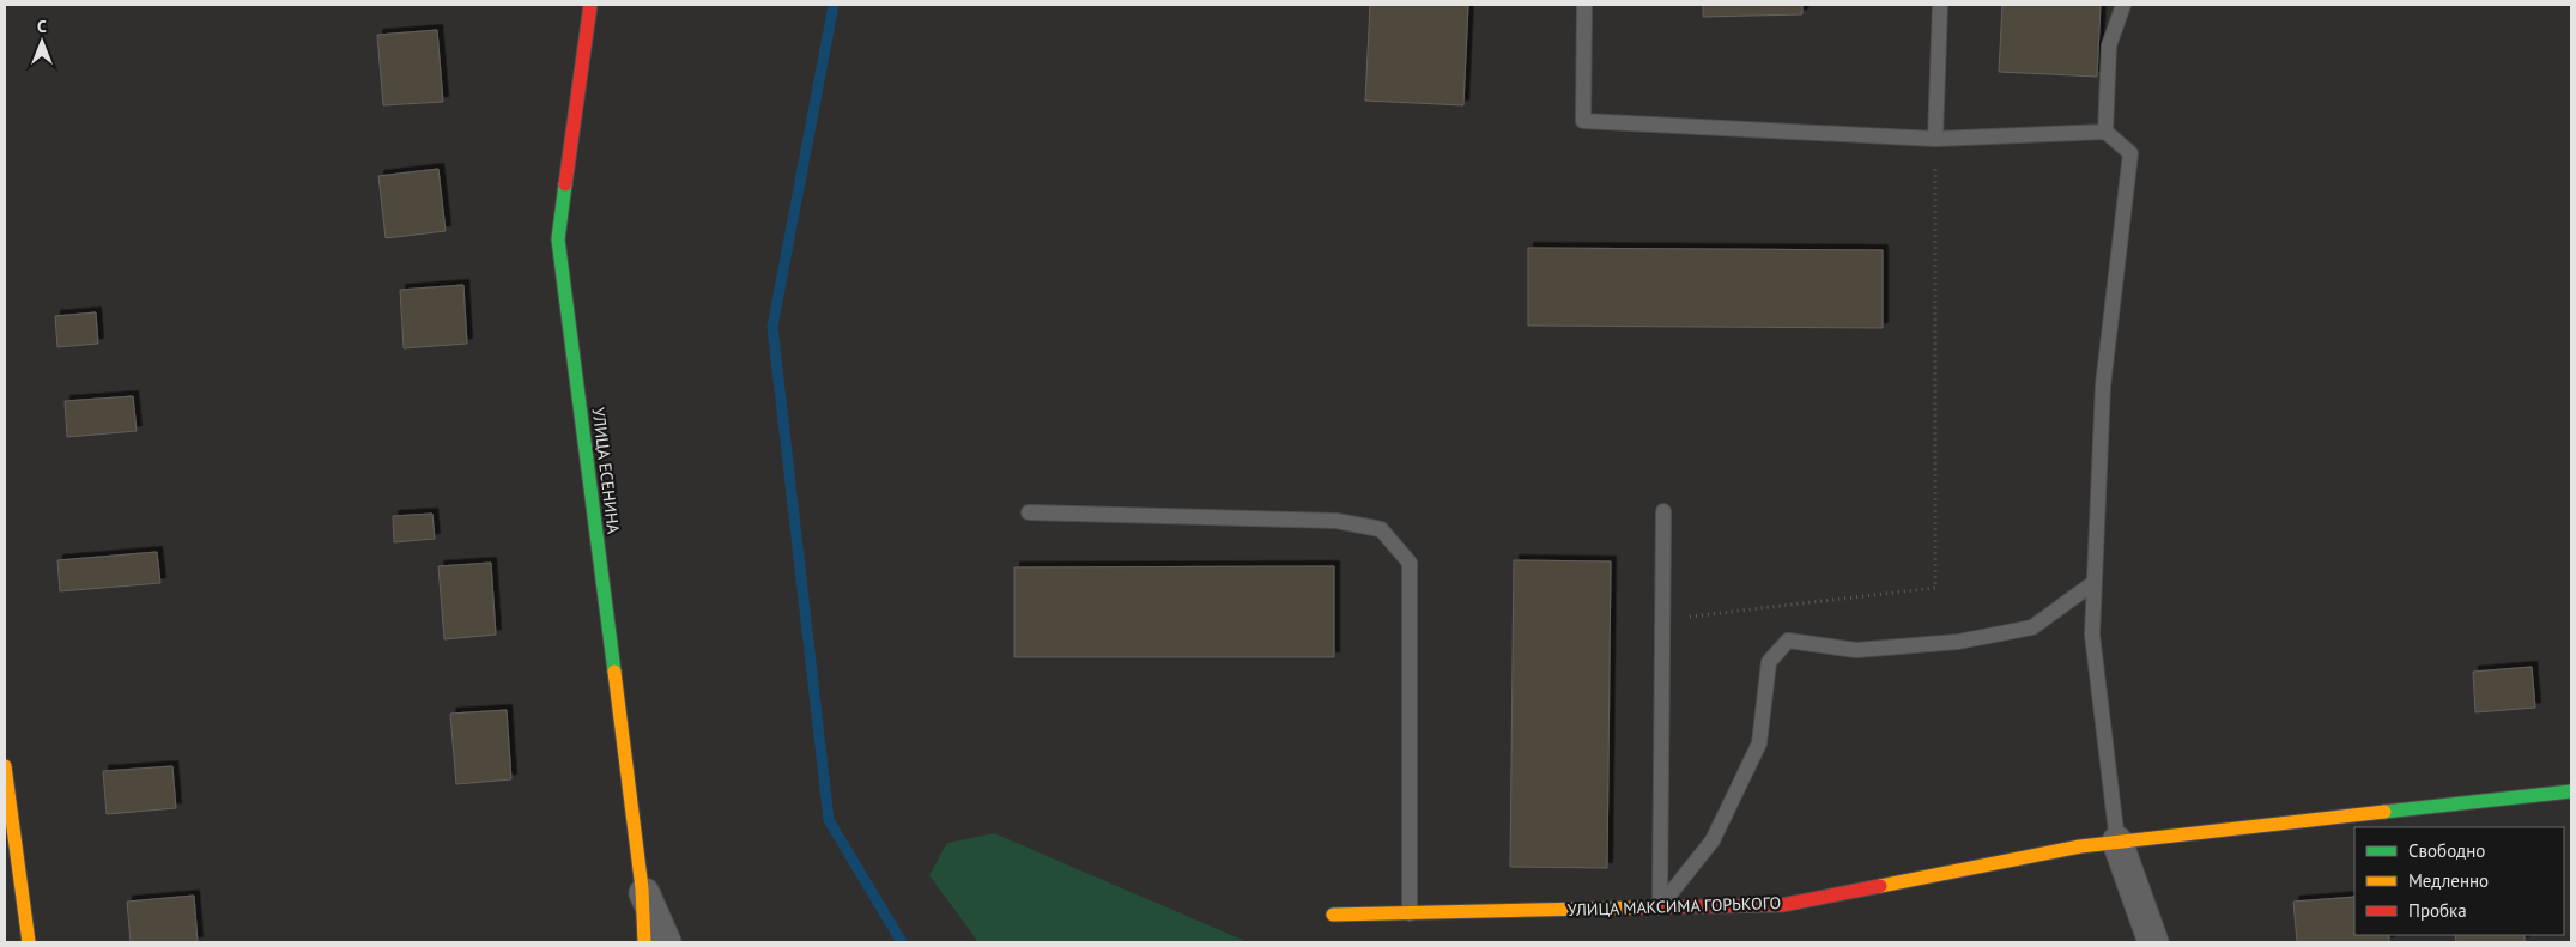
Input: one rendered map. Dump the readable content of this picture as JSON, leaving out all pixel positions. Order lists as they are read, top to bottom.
{
  "streets": {
    "street": ["УЛИЦА ЕСЕНИНА", "УЛИЦА МАКСИМА ГОРЬКОГО"]
  },
  "legend": ["Свободно", "Медленно", "Пробка"],
  "north": "top"
}
